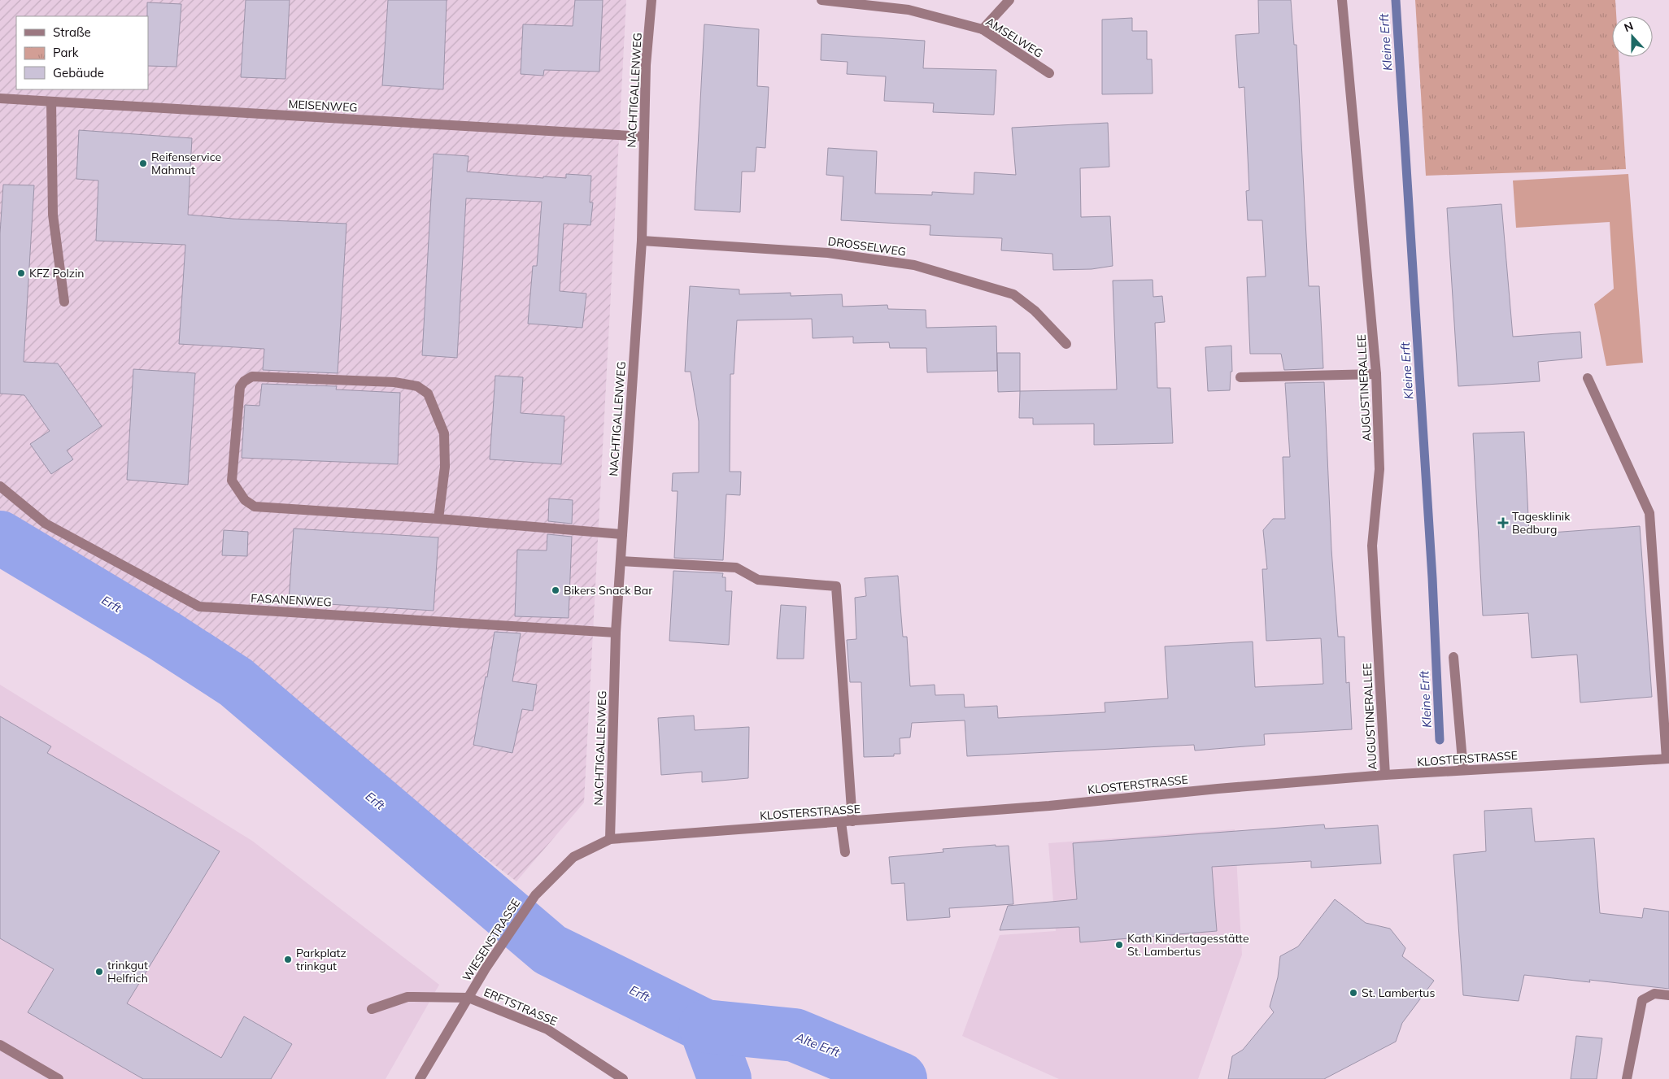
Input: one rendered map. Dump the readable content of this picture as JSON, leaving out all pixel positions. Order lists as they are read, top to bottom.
{
  "streets": {
    "street": [
      "AMSELWEG",
      "NACHTIGALLENWEG",
      "MEISENWEG",
      "DROSSELWEG",
      "AUGUSTINERALLEE",
      "FASANENWEG",
      "KLOSTERSTRASSE",
      "WIESENSTRASSE",
      "ERFTSTRASSE"
    ]
  },
  "crossings": [
    ["NACHTIGALLENWEG", "MEISENWEG"],
    ["NACHTIGALLENWEG", "DROSSELWEG"],
    ["NACHTIGALLENWEG", "FASANENWEG"],
    ["NACHTIGALLENWEG", "KLOSTERSTRASSE"],
    ["NACHTIGALLENWEG", "WIESENSTRASSE"],
    ["AUGUSTINERALLEE", "KLOSTERSTRASSE"],
    ["KLOSTERSTRASSE", "WIESENSTRASSE"],
    ["WIESENSTRASSE", "ERFTSTRASSE"]
  ],
  "water": ["Kleine Erft", "Erft", "Alte Erft"],
  "places": {
    "other": [
      "Reifenservice Mahmut",
      "KFZ Polzin",
      "Bikers Snack Bar",
      "Kath Kindertagesstätte St. Lambertus",
      "Parkplatz trinkgut",
      "trinkgut Helfrich",
      "St. Lambertus"
    ],
    "health": ["Tagesklinik Bedburg"]
  },
  "legend": ["Straße", "Park", "Gebäude"],
  "north": "top"
}
